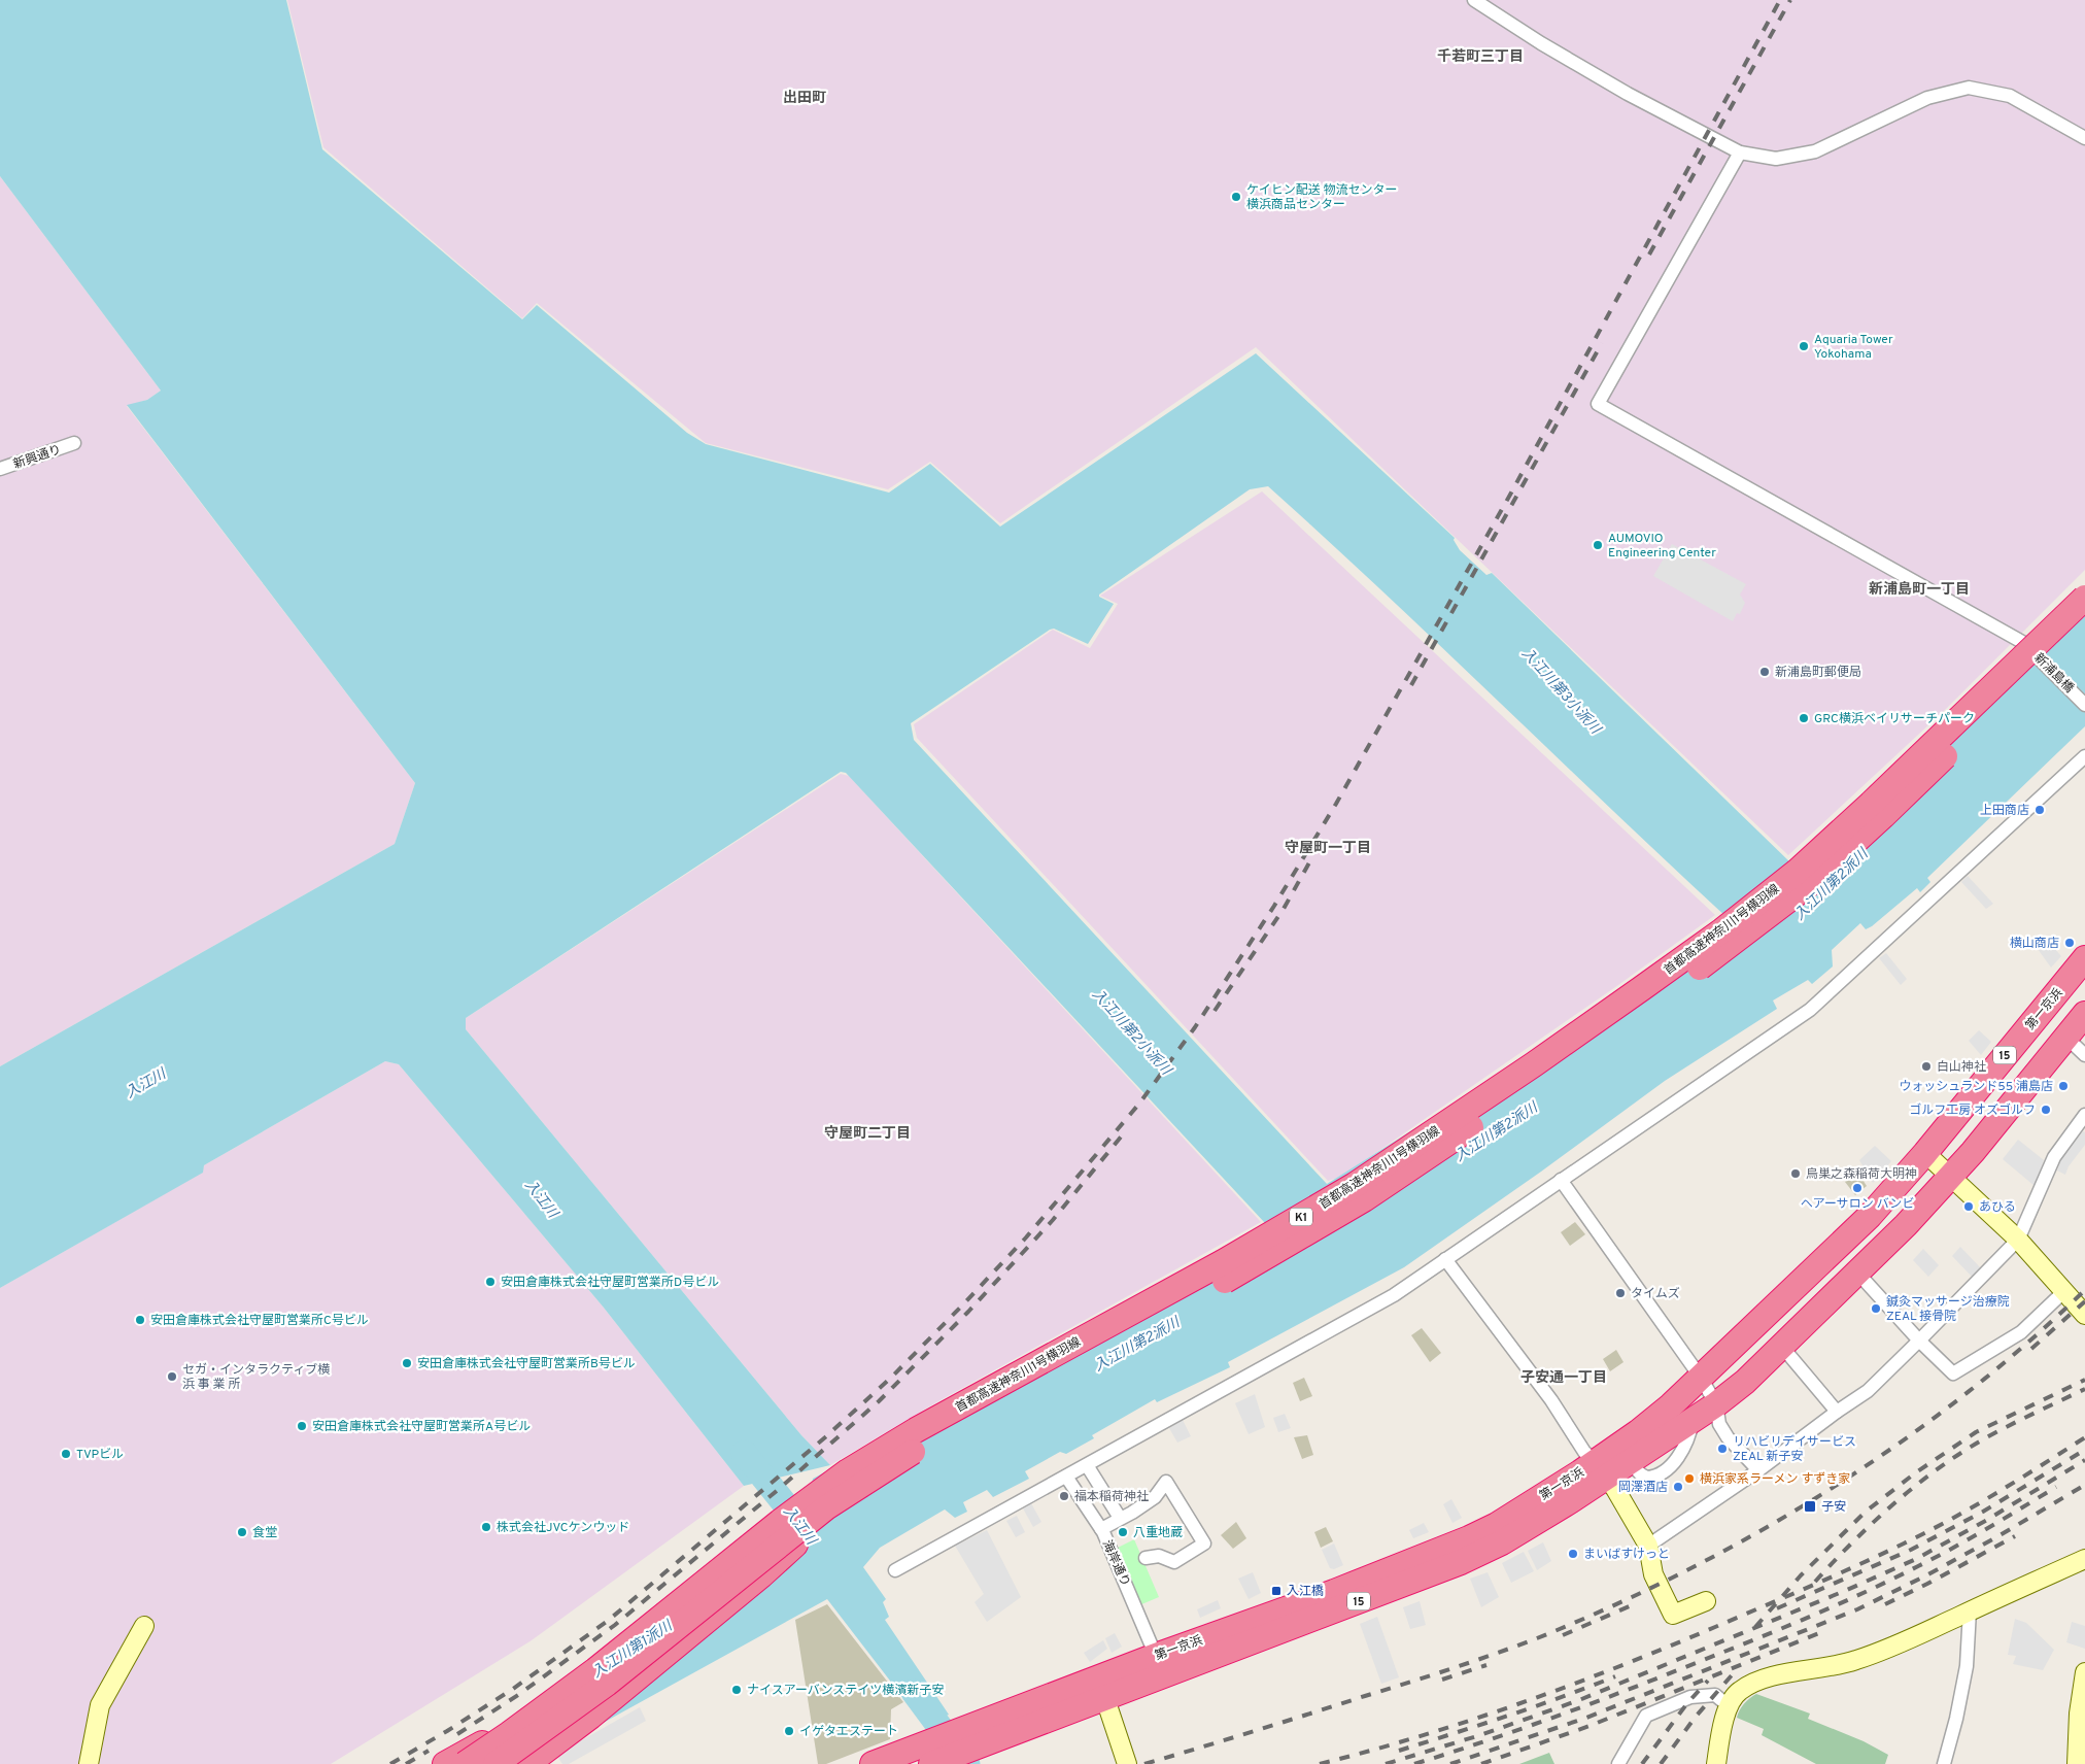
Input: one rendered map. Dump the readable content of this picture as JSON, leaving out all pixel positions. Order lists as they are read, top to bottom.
{
  "streets": {
    "highway": [
      "首都高速神奈川1号横羽線",
      "第一京浜",
      "15",
      "K1"
    ],
    "street": ["新興通り", "新浦島橋", "海岸通り"]
  },
  "crossings": [
    ["第一京浜", "海岸通り"]
  ],
  "districts": [
    "千若町三丁目",
    "出田町",
    "新浦島町一丁目",
    "守屋町一丁目",
    "守屋町二丁目",
    "子安通一丁目"
  ],
  "water": [
    "入江川第3小派川",
    "入江川第2派川",
    "入江川第2小派川",
    "入江川",
    "入江川第1派川"
  ],
  "places": {
    "other": [
      "ケイヒン配送 物流センター 横浜商品センター",
      "Aquaria Tower Yokohama",
      "AUMOVIO Engineering Center",
      "新浦島町郵便局",
      "GRC横浜ベイリサーチパーク",
      "上田商店",
      "横山商店",
      "白山神社",
      "ウォッシュランド55 浦島店",
      "ゴルフ工房 オズゴルフ",
      "烏巣之森稲荷大明神",
      "ヘアーサロン バンビ",
      "あひる",
      "安田倉庫株式会社守屋町営業所D号ビル",
      "タイムズ",
      "鍼灸マッサージ治療院 ZEAL 接骨院",
      "安田倉庫株式会社守屋町営業所C号ビル",
      "安田倉庫株式会社守屋町営業所B号ビル",
      "セガ・インタラクティブ横 浜 事 業 所",
      "安田倉庫株式会社守屋町営業所A号ビル",
      "リハビリデイサービス ZEAL 新子安",
      "TVPビル",
      "横浜家系ラーメン すずき家",
      "岡澤酒店",
      "福本稲荷神社",
      "株式会社JVCケンウッド",
      "食堂",
      "八重地蔵",
      "まいばすけっと",
      "ナイスアーバンステイツ横濱新子安",
      "イゲタエステート"
    ],
    "transit": ["子安", "入江橋"]
  }
}
